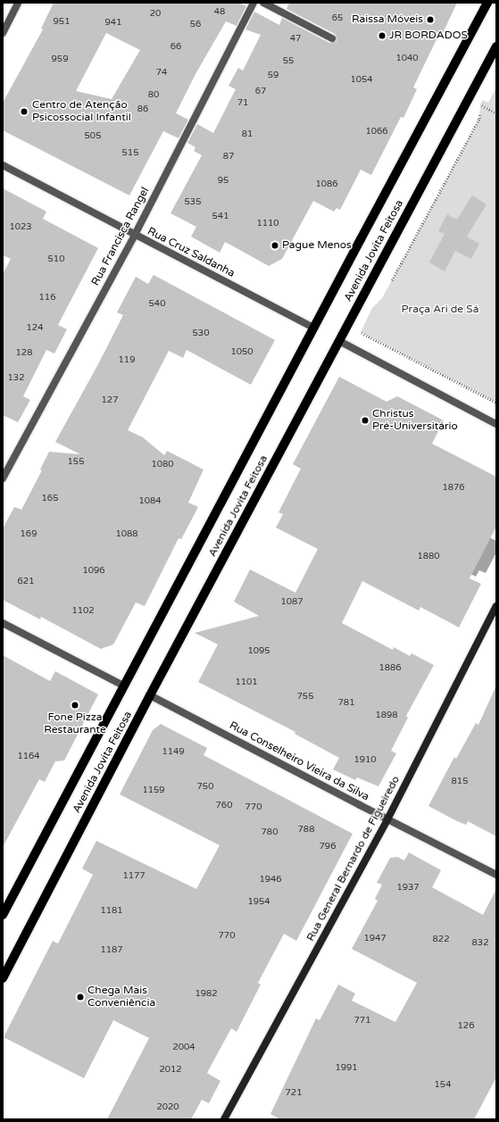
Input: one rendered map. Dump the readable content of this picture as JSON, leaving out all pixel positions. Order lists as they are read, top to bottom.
{
  "streets": {
    "main road": ["Avenida Jovita Feitosa"],
    "street": [
      "Rua Francisca Rangel",
      "Rua Cruz Saldanha",
      "Rua Conselheiro Vieira da Silva",
      "Rua General Bernardo de Figueiredo"
    ]
  },
  "crossings": [
    ["Rua Francisca Rangel", "Rua Cruz Saldanha"],
    ["Avenida Jovita Feitosa", "Rua Cruz Saldanha"],
    ["Avenida Jovita Feitosa", "Rua Conselheiro Vieira da Silva"],
    ["Rua Conselheiro Vieira da Silva", "Rua General Bernardo de Figueiredo"]
  ],
  "parks": ["Praça Ari de Sá"],
  "places": [
    "Raissa Móveis",
    "JR BORDADOS",
    "Centro de Atenção Psicossocial Infantil",
    "Pague Menos",
    "Christus Pré-Universitário",
    "Fone Pizza Restaurante",
    "Chega Mais Conveniência"
  ],
  "house_numbers": [
    "48",
    "20",
    "65",
    "951",
    "941",
    "56",
    "47",
    "66",
    "1040",
    "959",
    "55",
    "74",
    "59",
    "1054",
    "67",
    "80",
    "71",
    "86",
    "1066",
    "81",
    "505",
    "515",
    "87",
    "95",
    "1086",
    "535",
    "541",
    "1110",
    "1023",
    "510",
    "116",
    "540",
    "124",
    "530",
    "1050",
    "128",
    "119",
    "132",
    "127",
    "155",
    "1080",
    "1876",
    "165",
    "1084",
    "169",
    "1088",
    "1880",
    "1096",
    "621",
    "1087",
    "1102",
    "1095",
    "1886",
    "1101",
    "755",
    "781",
    "1898",
    "1149",
    "1164",
    "1910",
    "815",
    "750",
    "1159",
    "760",
    "770",
    "788",
    "780",
    "796",
    "1177",
    "1946",
    "1937",
    "1954",
    "1181",
    "770",
    "1947",
    "822",
    "832",
    "1187",
    "1982",
    "771",
    "126",
    "2004",
    "1991",
    "2012",
    "154",
    "721",
    "2020"
  ]
}
